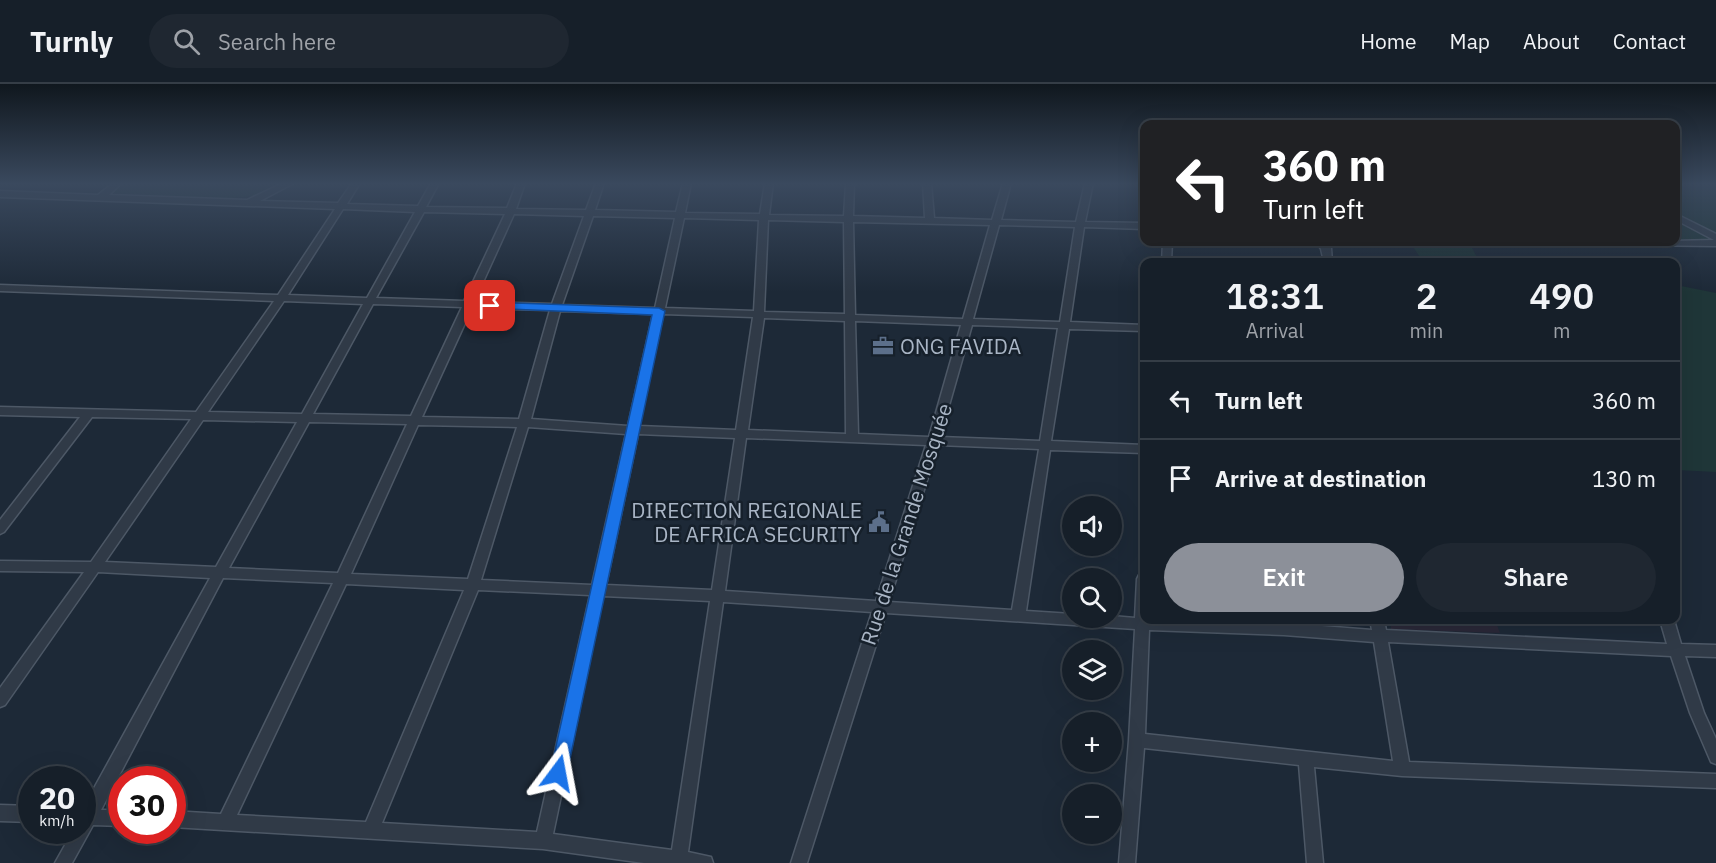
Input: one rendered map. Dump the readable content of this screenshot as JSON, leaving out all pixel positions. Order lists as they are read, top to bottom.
{
  "streets": {
    "street": ["Rue de la Grande Mosquée"]
  },
  "places": {
    "office": ["ONG FAVIDA"],
    "public building": ["DIRECTION REGIONALE DE AFRICA SECURITY"]
  },
  "page": {
    "header": "Turnly",
    "search": "Search here",
    "nav": [
      "Home",
      "Map",
      "About",
      "Contact"
    ],
    "turn": ["360 m", "Turn left"],
    "eta": [
      "18:31",
      "Arrival",
      "2",
      "min",
      "490",
      "m"
    ],
    "list": [
      {
        "name": "Turn left",
        "value": "360 m"
      },
      {
        "name": "Arrive at destination",
        "value": "130 m"
      }
    ],
    "map_buttons": ["+", "−"],
    "buttons": ["Exit", "Share"],
    "speed": "20 km/h",
    "limit": "30"
  }
}
